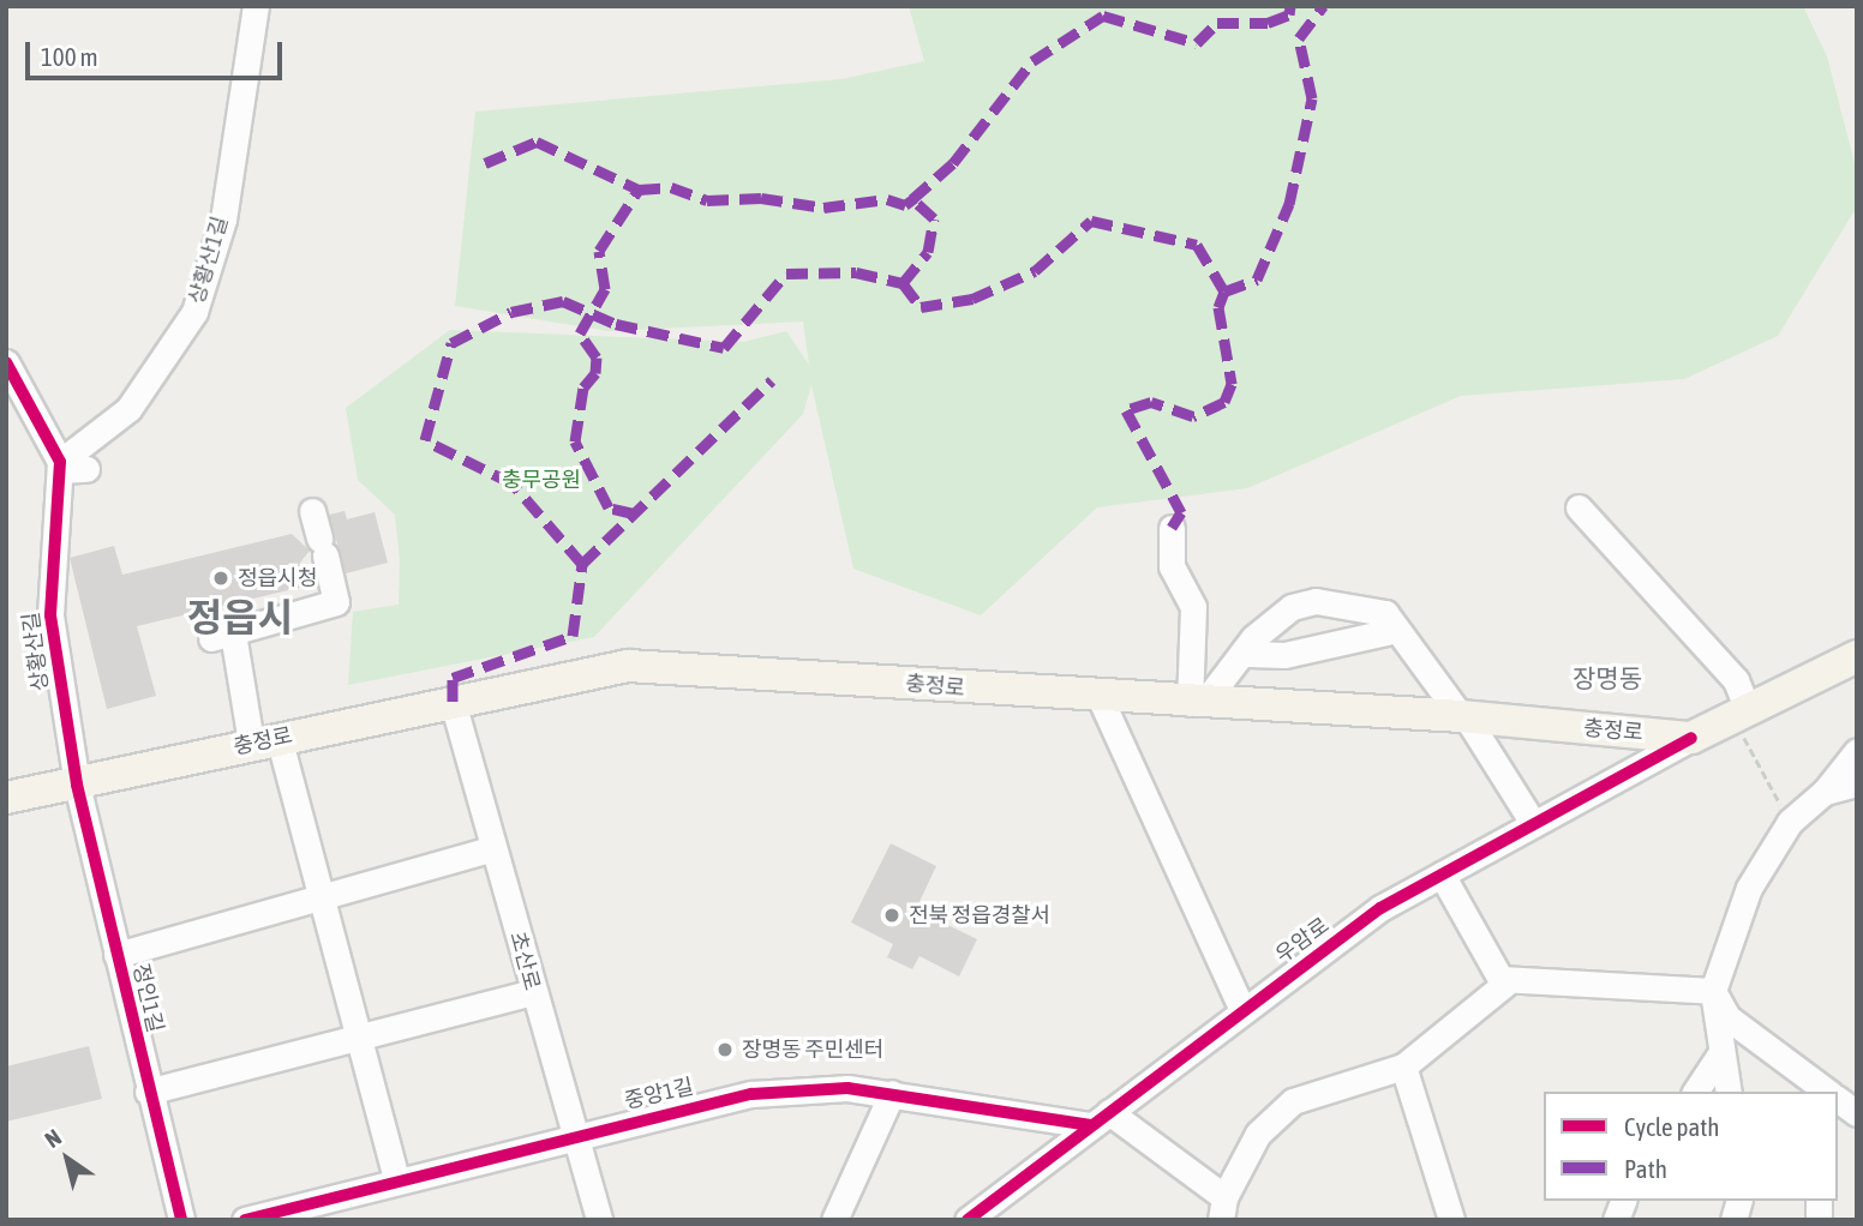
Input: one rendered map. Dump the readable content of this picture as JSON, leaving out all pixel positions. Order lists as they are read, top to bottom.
{
  "streets": {
    "main road": ["충정로"],
    "street": [
      "상황산1길",
      "상황산길",
      "우암로",
      "초산로",
      "정인1길",
      "중앙1길"
    ]
  },
  "crossings": [
    ["상황산1길", "상황산길"],
    ["상황산길", "충정로"],
    ["상황산길", "정인1길"],
    ["충정로", "우암로"],
    ["충정로", "초산로"],
    ["충정로", "정인1길"],
    ["우암로", "중앙1길"],
    ["초산로", "중앙1길"]
  ],
  "districts": ["정읍시", "장명동"],
  "parks": ["충무공원"],
  "places": ["정읍시청", "전북 정읍경찰서", "장명동 주민센터"],
  "legend": ["Cycle path", "Path"],
  "scale_bar": "100 m",
  "north": "top left"
}
